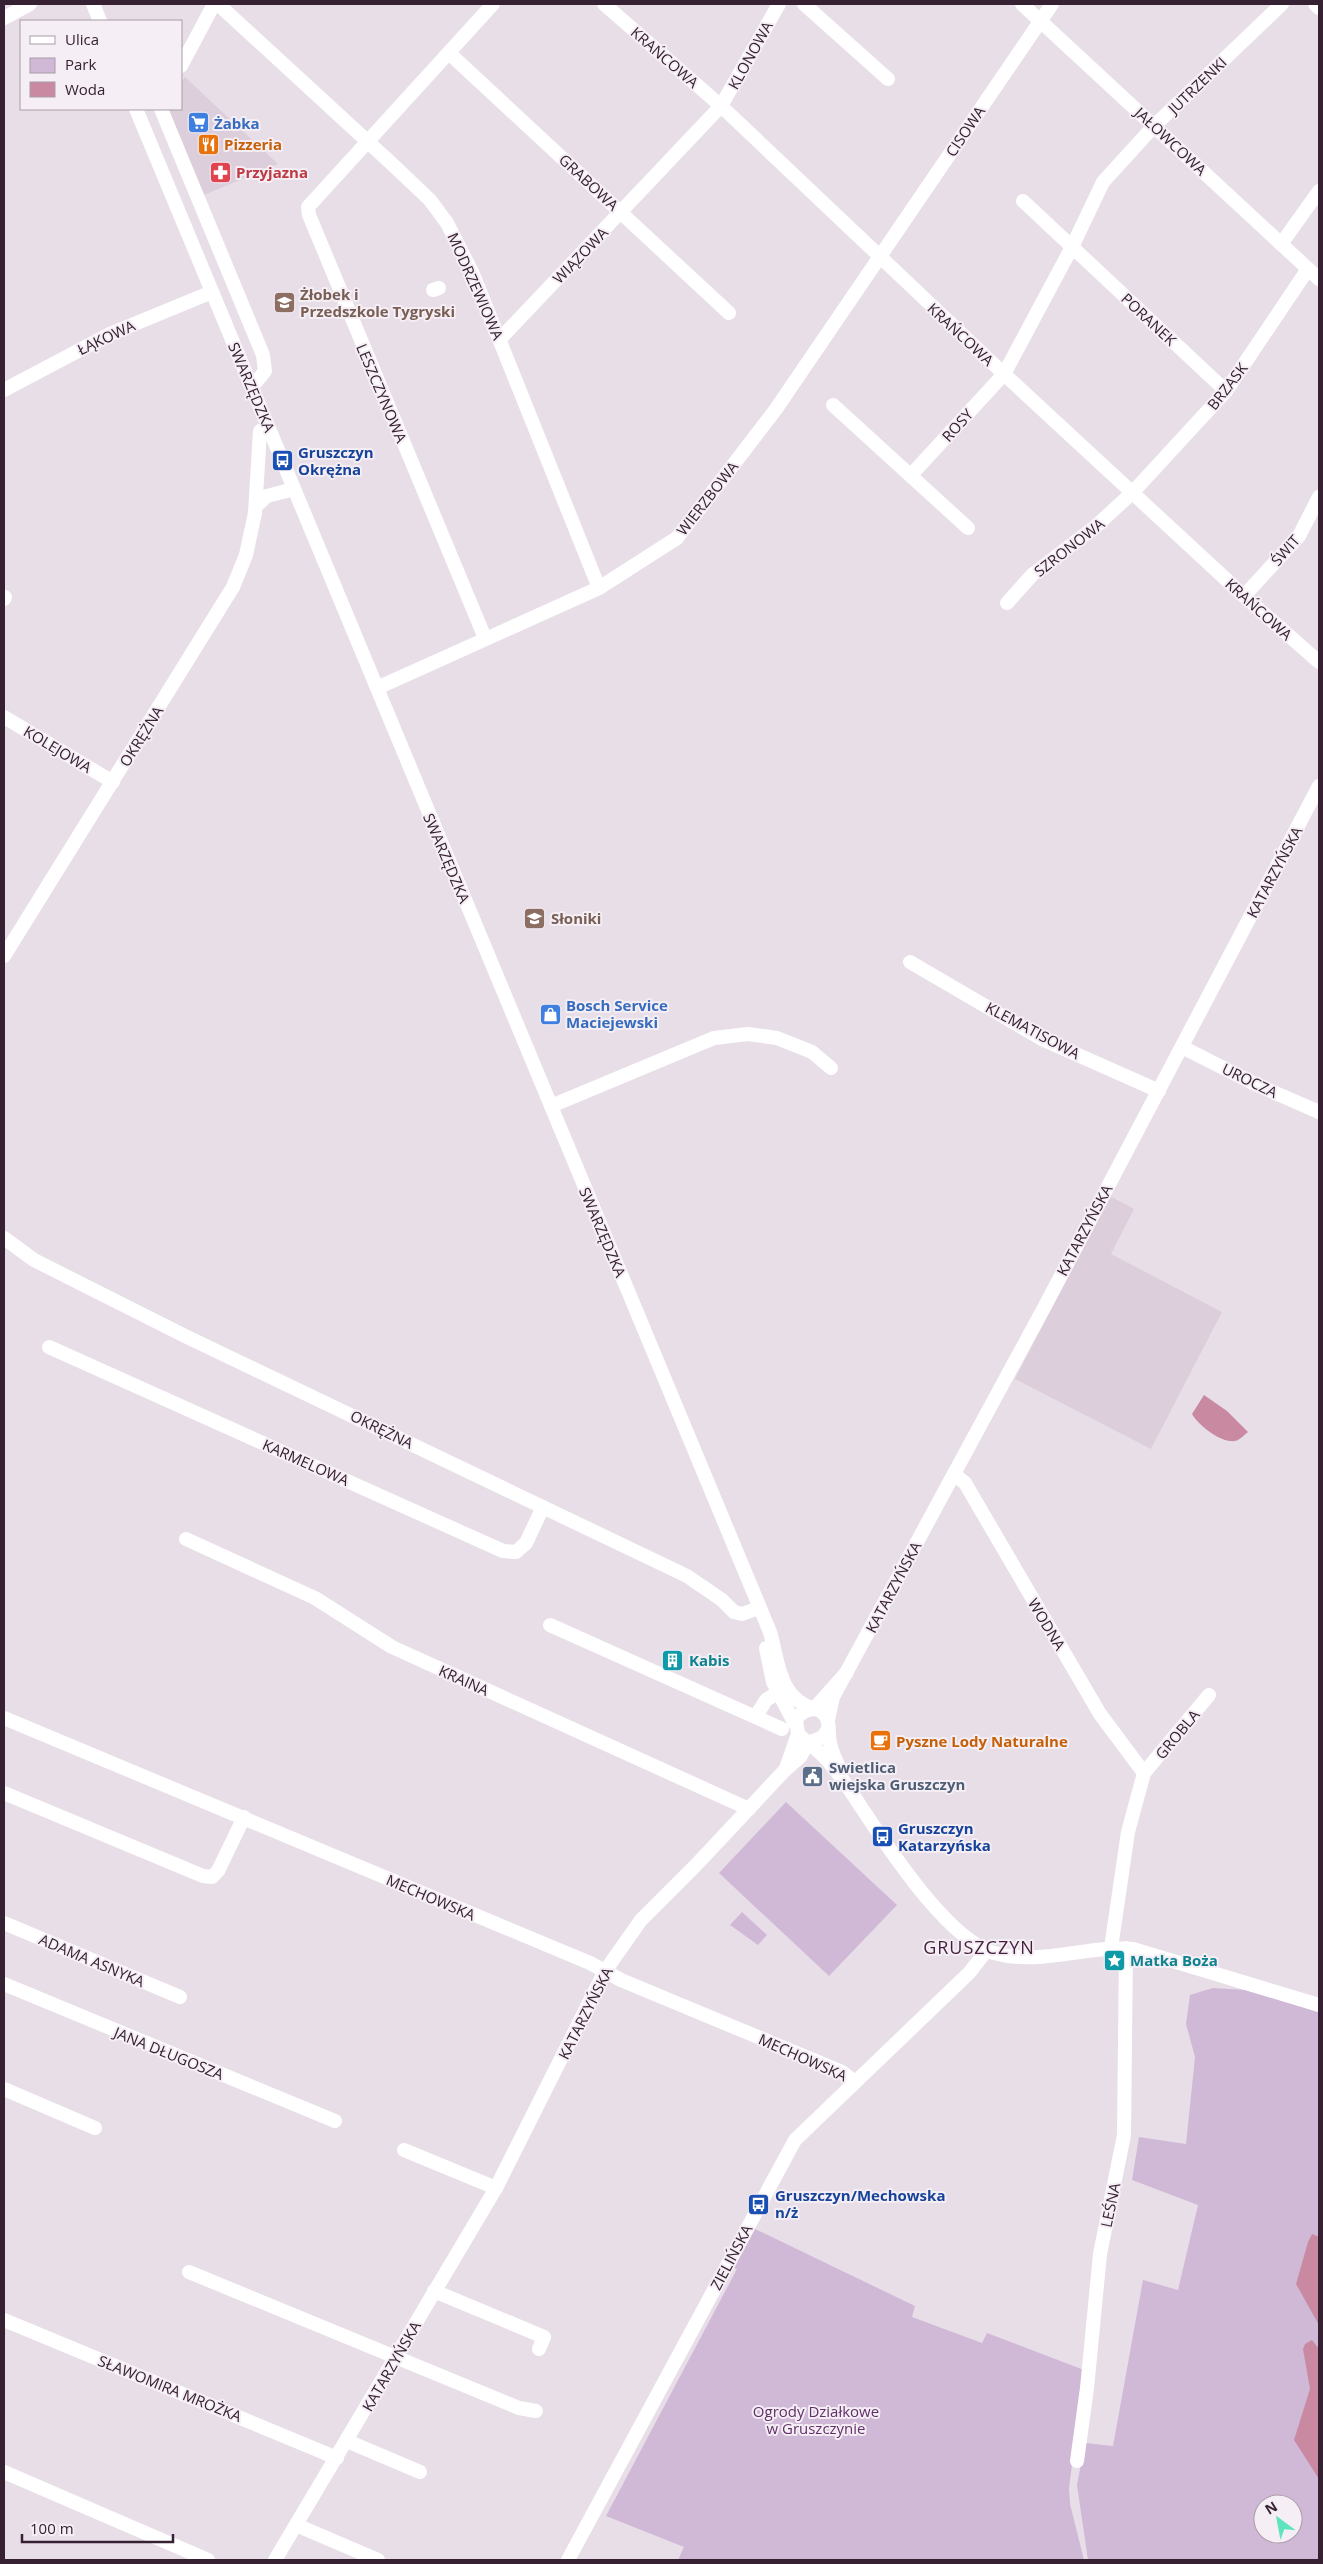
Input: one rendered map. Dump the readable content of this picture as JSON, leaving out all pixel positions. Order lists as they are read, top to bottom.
{
  "streets": {
    "street": [
      "KLONOWA",
      "KRAŃCOWA",
      "JUTRZENKI",
      "CISOWA",
      "JAŁOWCOWA",
      "GRABOWA",
      "WIĄZOWA",
      "MODRZEWIOWA",
      "PORANEK",
      "ŁĄKOWA",
      "BRZASK",
      "SWARZĘDZKA",
      "LESZCZYNOWA",
      "ROSY",
      "WIERZBOWA",
      "SZRONOWA",
      "ŚWIT",
      "OKRĘŻNA",
      "KOLEJOWA",
      "KATARZYŃSKA",
      "KLEMATISOWA",
      "UROCZA",
      "KARMELOWA",
      "WODNA",
      "KRAINA",
      "GROBLA",
      "MECHOWSKA",
      "ADAMA ASNYKA",
      "JANA DŁUGOSZA",
      "LEŚNA",
      "ZIELIŃSKA",
      "SŁAWOMIRA MROŻKA"
    ]
  },
  "crossings": [
    ["KLONOWA", "KRAŃCOWA"],
    ["KLONOWA", "WIĄZOWA"],
    ["KRAŃCOWA", "JUTRZENKI"],
    ["KRAŃCOWA", "CISOWA"],
    ["KRAŃCOWA", "WIĄZOWA"],
    ["KRAŃCOWA", "BRZASK"],
    ["KRAŃCOWA", "ROSY"],
    ["KRAŃCOWA", "WIERZBOWA"],
    ["KRAŃCOWA", "SZRONOWA"],
    ["KRAŃCOWA", "ŚWIT"],
    ["JUTRZENKI", "JAŁOWCOWA"],
    ["JUTRZENKI", "PORANEK"],
    ["JUTRZENKI", "ROSY"],
    ["CISOWA", "JAŁOWCOWA"],
    ["CISOWA", "WIERZBOWA"],
    ["JAŁOWCOWA", "BRZASK"],
    ["GRABOWA", "WIĄZOWA"],
    ["GRABOWA", "LESZCZYNOWA"],
    ["WIĄZOWA", "MODRZEWIOWA"],
    ["MODRZEWIOWA", "LESZCZYNOWA"],
    ["MODRZEWIOWA", "WIERZBOWA"],
    ["PORANEK", "BRZASK"],
    ["ŁĄKOWA", "SWARZĘDZKA"],
    ["BRZASK", "SZRONOWA"],
    ["SWARZĘDZKA", "WIERZBOWA"],
    ["SWARZĘDZKA", "OKRĘŻNA"],
    ["SWARZĘDZKA", "KATARZYŃSKA"],
    ["SWARZĘDZKA", "LEŚNA"],
    ["SWARZĘDZKA", "ZIELIŃSKA"],
    ["LESZCZYNOWA", "WIERZBOWA"],
    ["OKRĘŻNA", "KOLEJOWA"],
    ["OKRĘŻNA", "KARMELOWA"],
    ["KATARZYŃSKA", "KLEMATISOWA"],
    ["KATARZYŃSKA", "UROCZA"],
    ["KATARZYŃSKA", "WODNA"],
    ["KATARZYŃSKA", "KRAINA"],
    ["KATARZYŃSKA", "MECHOWSKA"],
    ["KATARZYŃSKA", "SŁAWOMIRA MROŻKA"],
    ["WODNA", "GROBLA"],
    ["MECHOWSKA", "ZIELIŃSKA"]
  ],
  "districts": ["GRUSZCZYN"],
  "parks": ["Ogrody Działkowe w Gruszczynie"],
  "places": {
    "supermarket": ["Żabka"],
    "restaurant": ["Pizzeria"],
    "pharmacy": ["Przyjazna"],
    "school or university": ["Żłobek i Przedszkole Tygryski", "Słoniki"],
    "bus stop": ["Gruszczyn Okrężna", "Gruszczyn Katarzyńska", "Gruszczyn/Mechowska n/ż"],
    "shop": ["Bosch Service Maciejewski"],
    "building": ["Kabis"],
    "cafe": ["Pyszne Lody Naturalne"],
    "public building": ["Swietlica wiejska Gruszczyn"],
    "place": ["Matka Boża"]
  },
  "legend": ["Ulica", "Park", "Woda"],
  "scale_bar": "100 m",
  "north": "top left"
}
